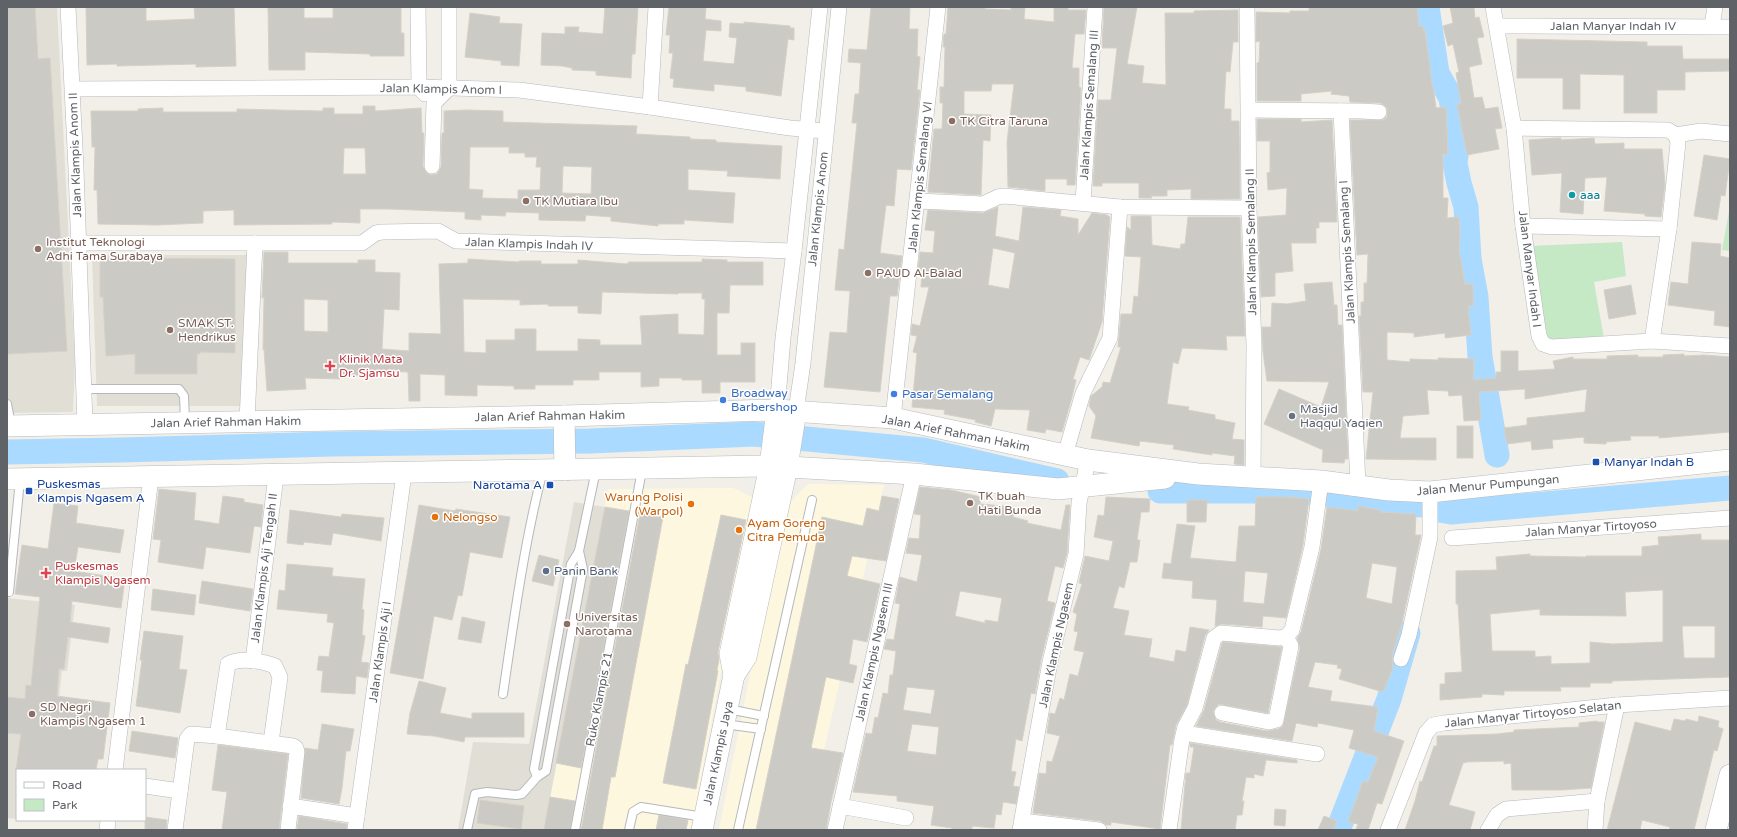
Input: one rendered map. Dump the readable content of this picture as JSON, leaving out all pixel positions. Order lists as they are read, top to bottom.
{
  "streets": {
    "street": [
      "Jalan Manyar Indah IV",
      "Jalan Klampis Anom I",
      "Jalan Klampis Semalang III",
      "Jalan Klampis Anom II",
      "Jalan Klampis Semalang VI",
      "Jalan Klampis Anom",
      "Jalan Klampis Semalang II",
      "Jalan Klampis Indah IV",
      "Jalan Klampis Semalang I",
      "Jalan Manyar Indah I",
      "Jalan Arief Rahman Hakim",
      "Jalan Menur Pumpungan",
      "Jalan Manyar Tirtoyoso",
      "Jalan Klampis Aji Tengah II",
      "Jalan Klampis Ngasem",
      "Jalan Klampis Aji I",
      "Jalan Klampis Ngasem III",
      "Jalan Manyar Tirtoyoso Selatan",
      "Jalan Klampis Jaya"
    ],
    "lane": ["Ruko Klampis 21"]
  },
  "crossings": [
    ["Jalan Manyar Indah IV", "Jalan Manyar Indah I"],
    ["Jalan Klampis Anom I", "Jalan Klampis Anom II"],
    ["Jalan Klampis Anom I", "Jalan Klampis Anom"],
    ["Jalan Klampis Anom II", "Jalan Klampis Indah IV"],
    ["Jalan Klampis Anom II", "Jalan Arief Rahman Hakim"],
    ["Jalan Klampis Semalang VI", "Jalan Arief Rahman Hakim"],
    ["Jalan Klampis Anom", "Jalan Klampis Indah IV"],
    ["Jalan Klampis Anom", "Jalan Arief Rahman Hakim"],
    ["Jalan Klampis Anom", "Jalan Klampis Jaya"],
    ["Jalan Klampis Semalang II", "Jalan Menur Pumpungan"],
    ["Jalan Klampis Semalang I", "Jalan Menur Pumpungan"],
    ["Jalan Arief Rahman Hakim", "Jalan Menur Pumpungan"],
    ["Jalan Arief Rahman Hakim", "Jalan Klampis Ngasem"],
    ["Jalan Arief Rahman Hakim", "Jalan Klampis Jaya"],
    ["Jalan Menur Pumpungan", "Jalan Klampis Ngasem"]
  ],
  "places": {
    "other": [
      "TK Citra Taruna",
      "aaa",
      "TK Mutiara Ibu",
      "Institut Teknologi Adhi Tama Surabaya",
      "PAUD Al-Balad",
      "SMAK ST. Hendrikus",
      "Pasar Semalang",
      "Broadway Barbershop",
      "Masjid Haqqul Yaqien",
      "TK buah Hati Bunda",
      "Warung Polisi (Warpol)",
      "Nelongso",
      "Ayam Goreng Citra Pemuda",
      "Panin Bank",
      "Universitas Narotama",
      "SD Negri Klampis Ngasem 1"
    ],
    "health": ["Klinik Mata Dr. Sjamsu", "Puskesmas Klampis Ngasem"],
    "transit": ["Manyar Indah B", "Narotama A", "Puskesmas Klampis Ngasem A"]
  },
  "legend": ["Road", "Park"]
}
